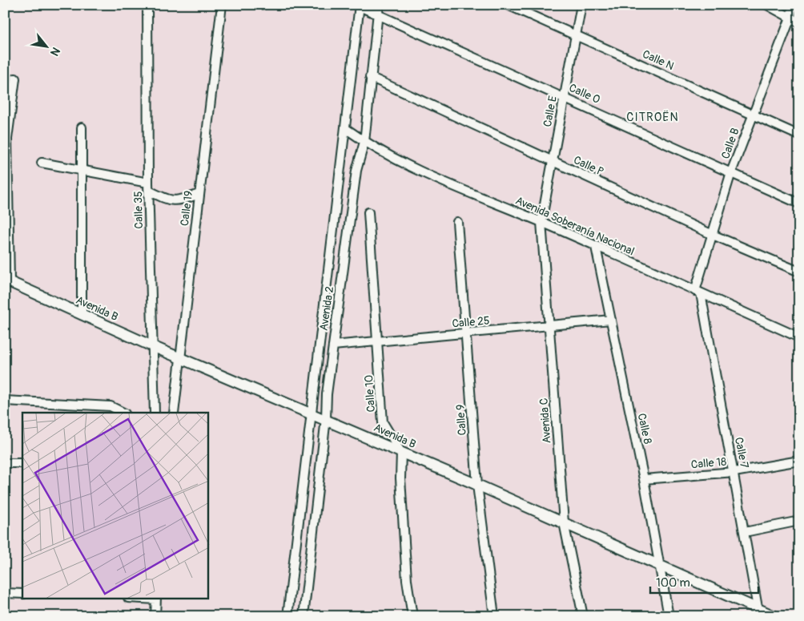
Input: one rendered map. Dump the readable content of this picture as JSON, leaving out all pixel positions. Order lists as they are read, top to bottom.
{
  "streets": {
    "street": [
      "Calle N",
      "Calle O",
      "Calle E",
      "Calle B",
      "Calle P",
      "Calle 19",
      "Calle 35",
      "Avenida Soberanía Nacional",
      "Avenida B",
      "Avenida 2",
      "Calle 25",
      "Calle 10",
      "Calle 9",
      "Avenida C",
      "Calle 8",
      "Calle 7",
      "Calle 18"
    ]
  },
  "crossings": [
    ["Calle N", "Calle E"],
    ["Calle N", "Calle B"],
    ["Calle O", "Calle E"],
    ["Calle O", "Calle B"],
    ["Calle O", "Avenida 2"],
    ["Calle E", "Calle P"],
    ["Calle E", "Avenida Soberanía Nacional"],
    ["Calle E", "Avenida C"],
    ["Calle B", "Calle P"],
    ["Calle B", "Avenida Soberanía Nacional"],
    ["Calle B", "Calle 7"],
    ["Calle P", "Avenida 2"],
    ["Calle 19", "Avenida B"],
    ["Calle 35", "Avenida B"],
    ["Avenida Soberanía Nacional", "Avenida 2"],
    ["Avenida Soberanía Nacional", "Avenida C"],
    ["Avenida Soberanía Nacional", "Calle 8"],
    ["Avenida Soberanía Nacional", "Calle 7"],
    ["Avenida B", "Avenida 2"],
    ["Avenida B", "Calle 10"],
    ["Avenida B", "Calle 9"],
    ["Avenida B", "Avenida C"],
    ["Avenida B", "Calle 8"],
    ["Avenida B", "Calle 7"],
    ["Avenida 2", "Calle 25"],
    ["Calle 25", "Calle 10"],
    ["Calle 25", "Calle 9"],
    ["Calle 25", "Avenida C"],
    ["Calle 25", "Calle 8"],
    ["Calle 8", "Calle 18"],
    ["Calle 7", "Calle 18"]
  ],
  "districts": ["CITROËN"],
  "scale_bar": "100 m",
  "north": "bottom right"
}
